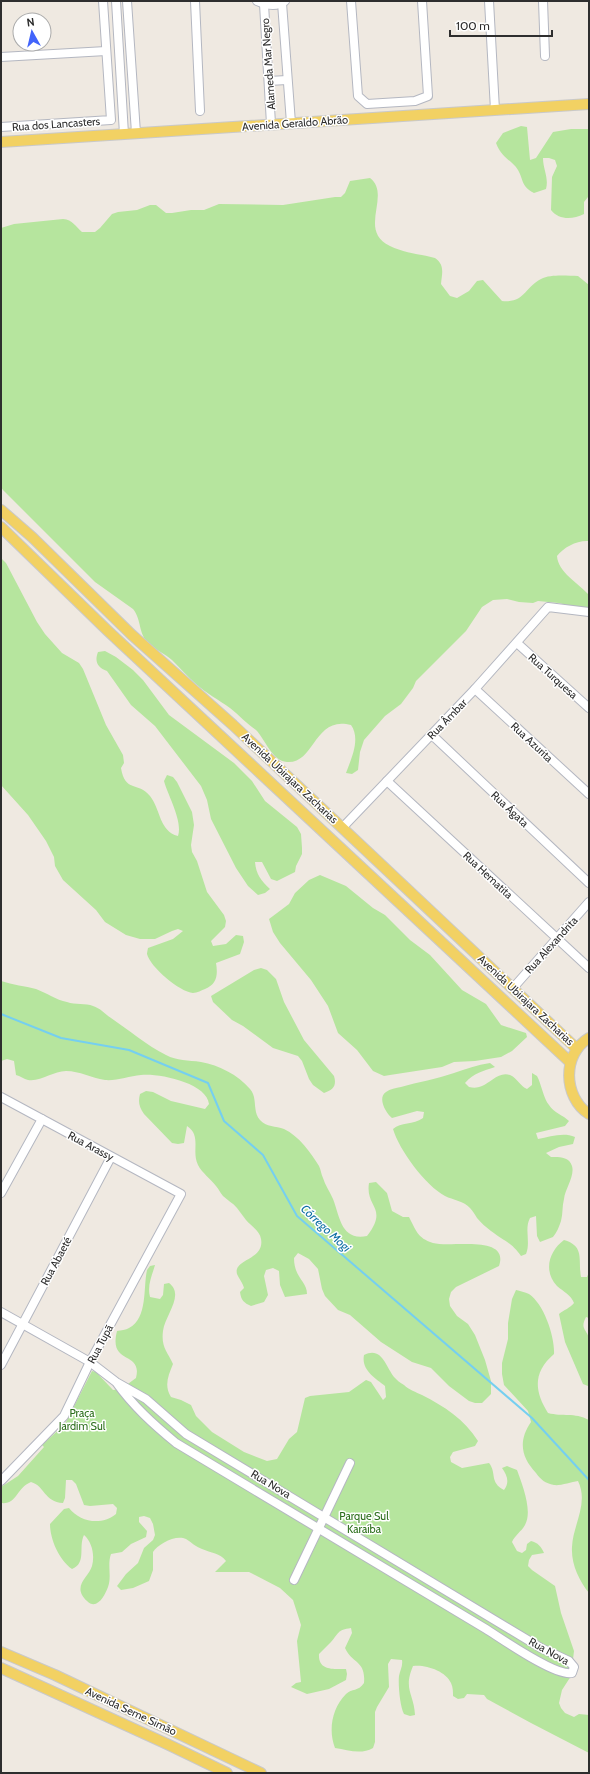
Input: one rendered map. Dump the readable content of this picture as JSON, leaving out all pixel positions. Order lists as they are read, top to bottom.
{
  "streets": {
    "main road": ["Avenida Geraldo Abrão", "Avenida Ubirajara Zacharias", "Avenida Seme Simão"],
    "street": [
      "Alameda Mar Negro",
      "Rua dos Lancasters",
      "Rua Turquesa",
      "Rua Âmbar",
      "Rua Azurita",
      "Rua Ágata",
      "Rua Hematita",
      "Rua Alexandrita",
      "Rua Arassy",
      "Rua Abaeté",
      "Rua Tupã",
      "Rua Nova"
    ]
  },
  "crossings": [
    ["Alameda Mar Negro", "Avenida Geraldo Abrão"],
    ["Rua Turquesa", "Rua Âmbar"],
    ["Rua Âmbar", "Rua Azurita"],
    ["Rua Âmbar", "Avenida Ubirajara Zacharias"],
    ["Rua Âmbar", "Rua Ágata"],
    ["Rua Âmbar", "Rua Hematita"],
    ["Avenida Ubirajara Zacharias", "Rua Alexandrita"],
    ["Rua Hematita", "Rua Alexandrita"],
    ["Rua Arassy", "Rua Abaeté"],
    ["Rua Arassy", "Rua Tupã"],
    ["Rua Abaeté", "Rua Nova"],
    ["Rua Tupã", "Rua Nova"]
  ],
  "water": ["Córrego Mogi"],
  "parks": ["Praça Jardim Sul", "Parque Sul Karaíba"],
  "scale_bar": "100 m",
  "north": "top"
}
